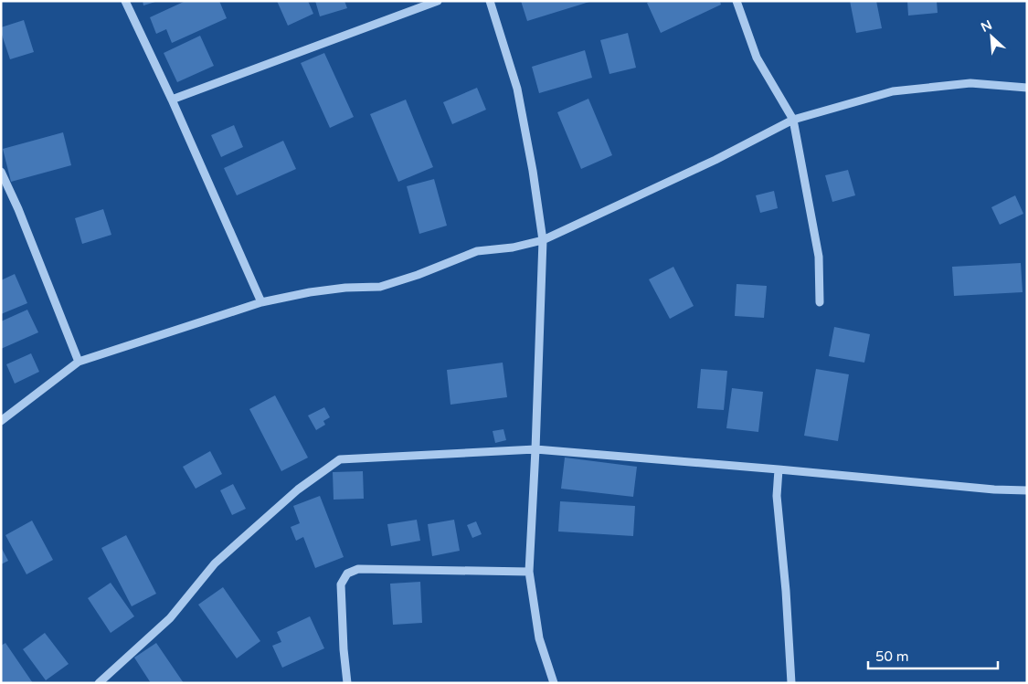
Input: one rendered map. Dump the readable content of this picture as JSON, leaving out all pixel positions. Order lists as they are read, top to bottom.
{
  "scale_bar": "50 m",
  "north": "top left"
}
